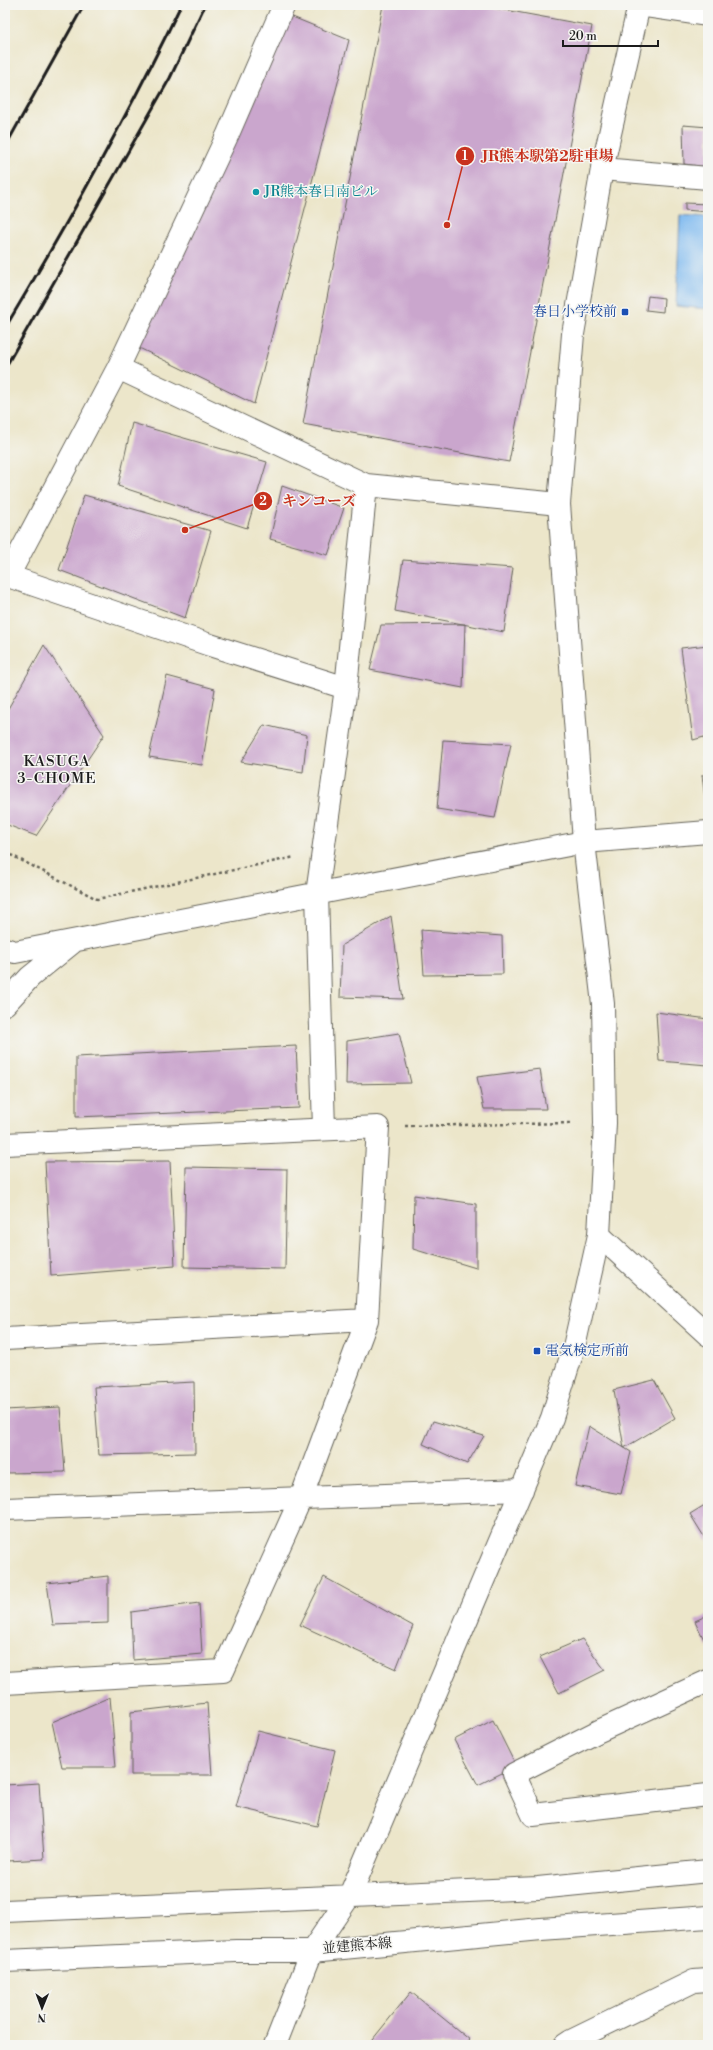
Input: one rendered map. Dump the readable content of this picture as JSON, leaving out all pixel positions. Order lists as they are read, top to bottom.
{
  "streets": {
    "street": ["並建熊本線"]
  },
  "districts": ["KASUGA 3-CHOME"],
  "places": {
    "other": ["JR熊本春日南ビル", "JR熊本駅第2駐車場", "キンコーズ"],
    "transit": ["春日小学校前", "電気検定所前"]
  },
  "scale_bar": "20 m",
  "north": "bottom"
}
